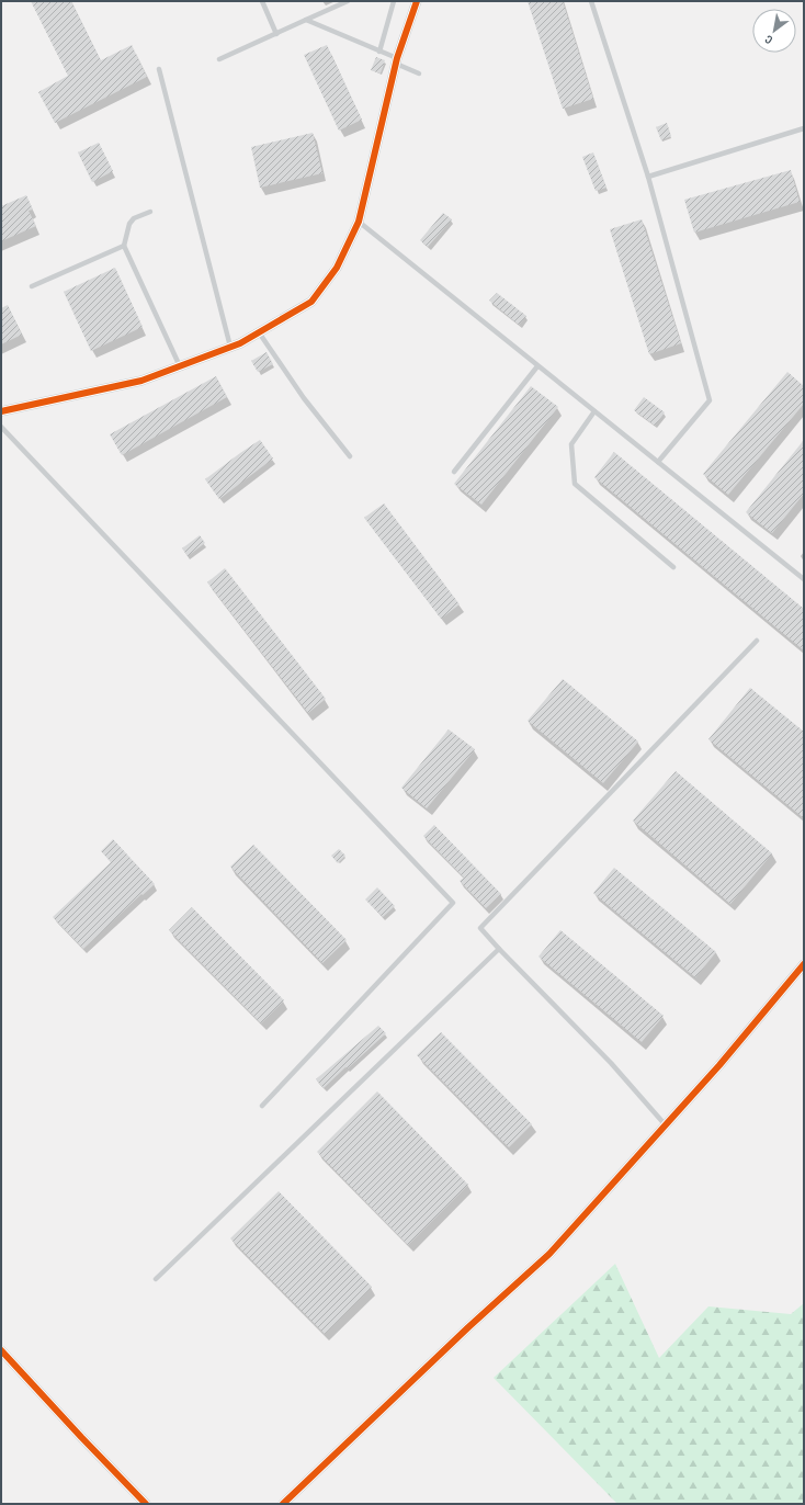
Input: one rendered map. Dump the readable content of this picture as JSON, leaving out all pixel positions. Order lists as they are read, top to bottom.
{
  "north": "bottom left"
}
